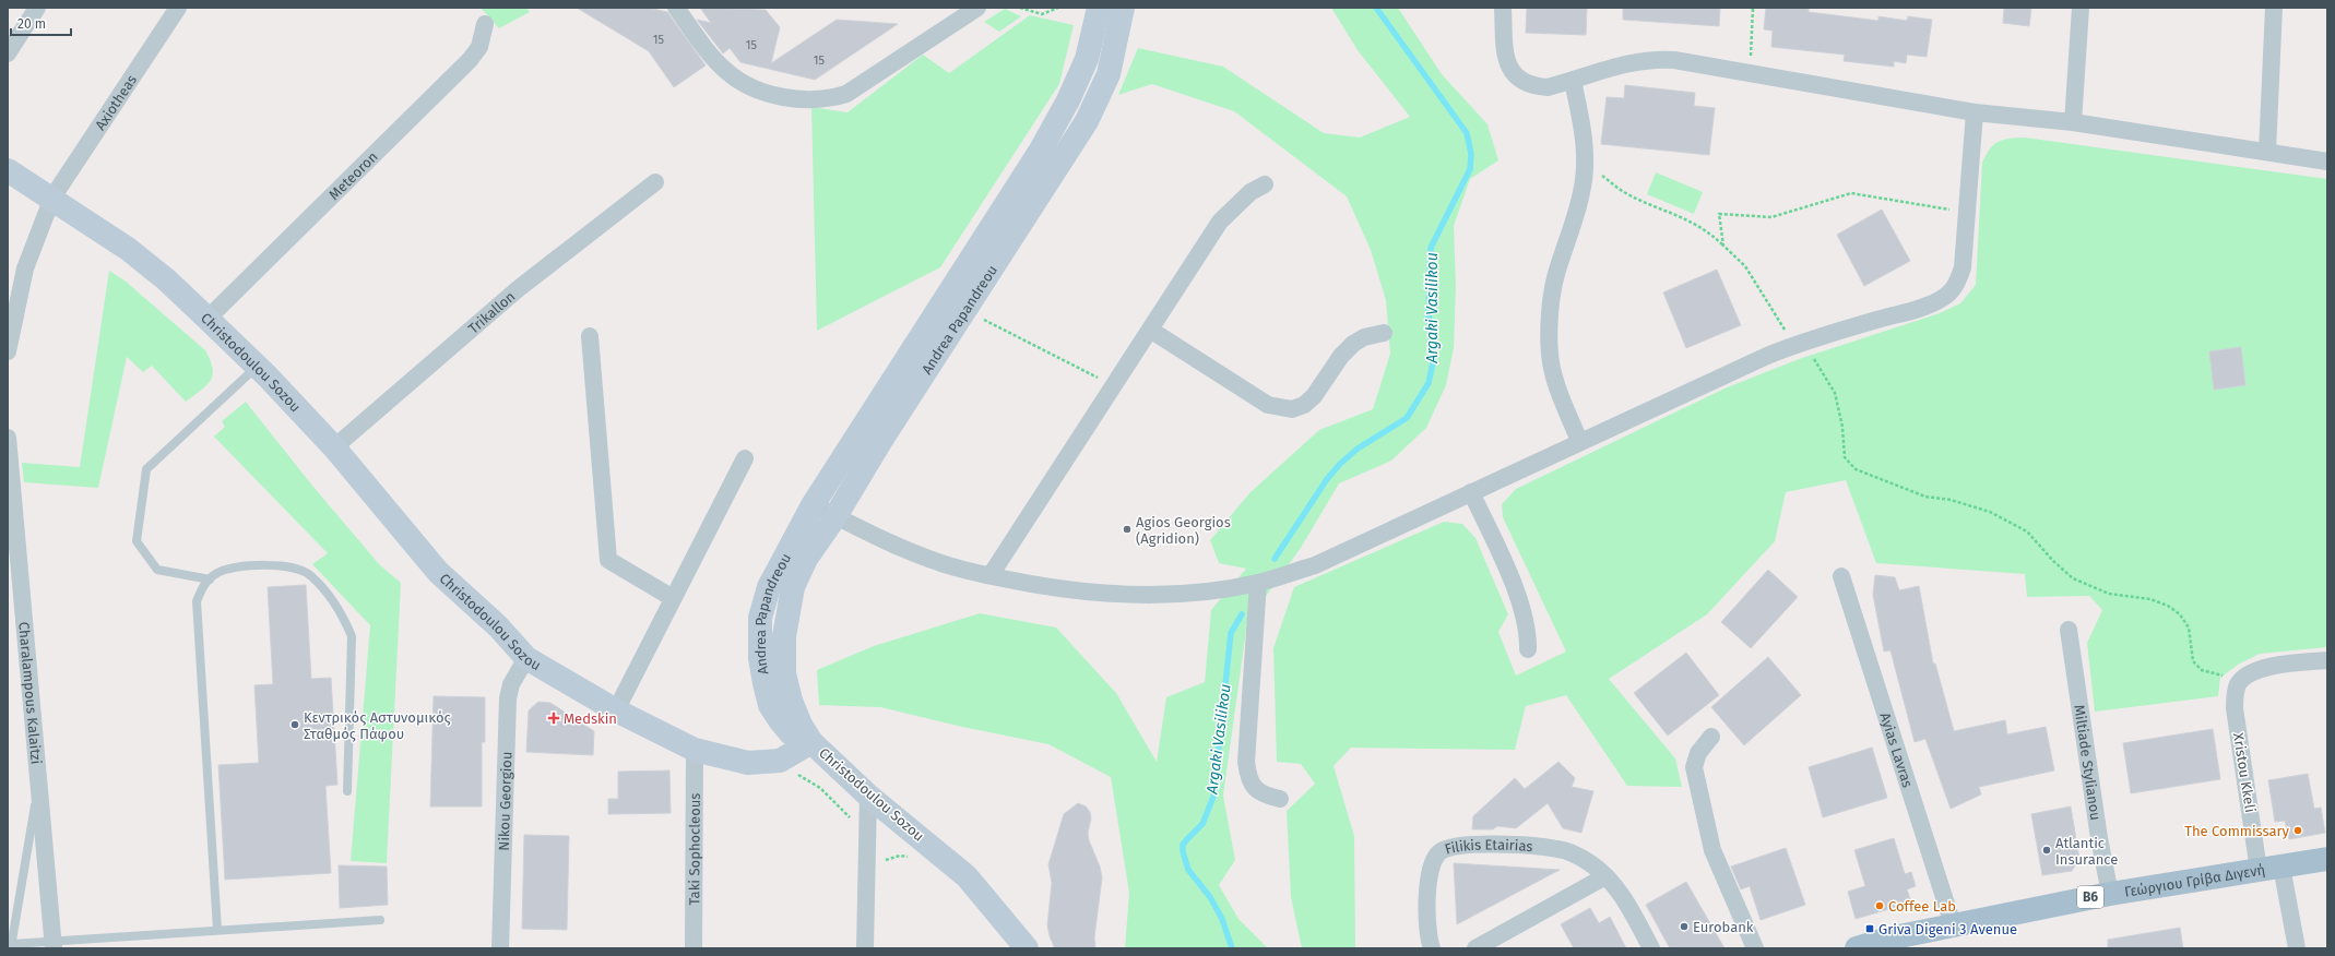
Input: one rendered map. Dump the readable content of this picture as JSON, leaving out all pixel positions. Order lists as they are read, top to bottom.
{
  "streets": {
    "main road": ["Γεώργιου Γρίβα Διγενή", "B6"],
    "street": [
      "Axiotheas",
      "Meteoron",
      "Trikallon",
      "Andrea Papandreou",
      "Christodoulou Sozou",
      "Charalampous Kalaitzi",
      "Ayias Lavras",
      "Miltiade Stylianou",
      "Xristou Kkeli",
      "Nikou Georgiou",
      "Taki Sophocleous",
      "Filikis Etairias"
    ]
  },
  "crossings": [
    ["Axiotheas", "Christodoulou Sozou"],
    ["Meteoron", "Christodoulou Sozou"],
    ["Trikallon", "Christodoulou Sozou"],
    ["Andrea Papandreou", "Christodoulou Sozou"],
    ["Christodoulou Sozou", "Nikou Georgiou"],
    ["Christodoulou Sozou", "Taki Sophocleous"],
    ["Ayias Lavras", "Γεώργιου Γρίβα Διγενή"],
    ["Miltiade Stylianou", "Γεώργιου Γρίβα Διγενή"],
    ["Xristou Kkeli", "Γεώργιου Γρίβα Διγενή"]
  ],
  "water": ["Argaki Vasilikou"],
  "places": {
    "other": [
      "Agios Georgios (Agridion)",
      "Κεντρικός Αστυνομικός Σταθμός Πάφου",
      "The Commissary",
      "Atlantic Insurance",
      "Coffee Lab",
      "Eurobank"
    ],
    "health": ["Medskin"],
    "transit": ["Griva Digeni 3 Avenue"]
  },
  "house_numbers": ["15", "15", "15"],
  "scale_bar": "20 m"
}
